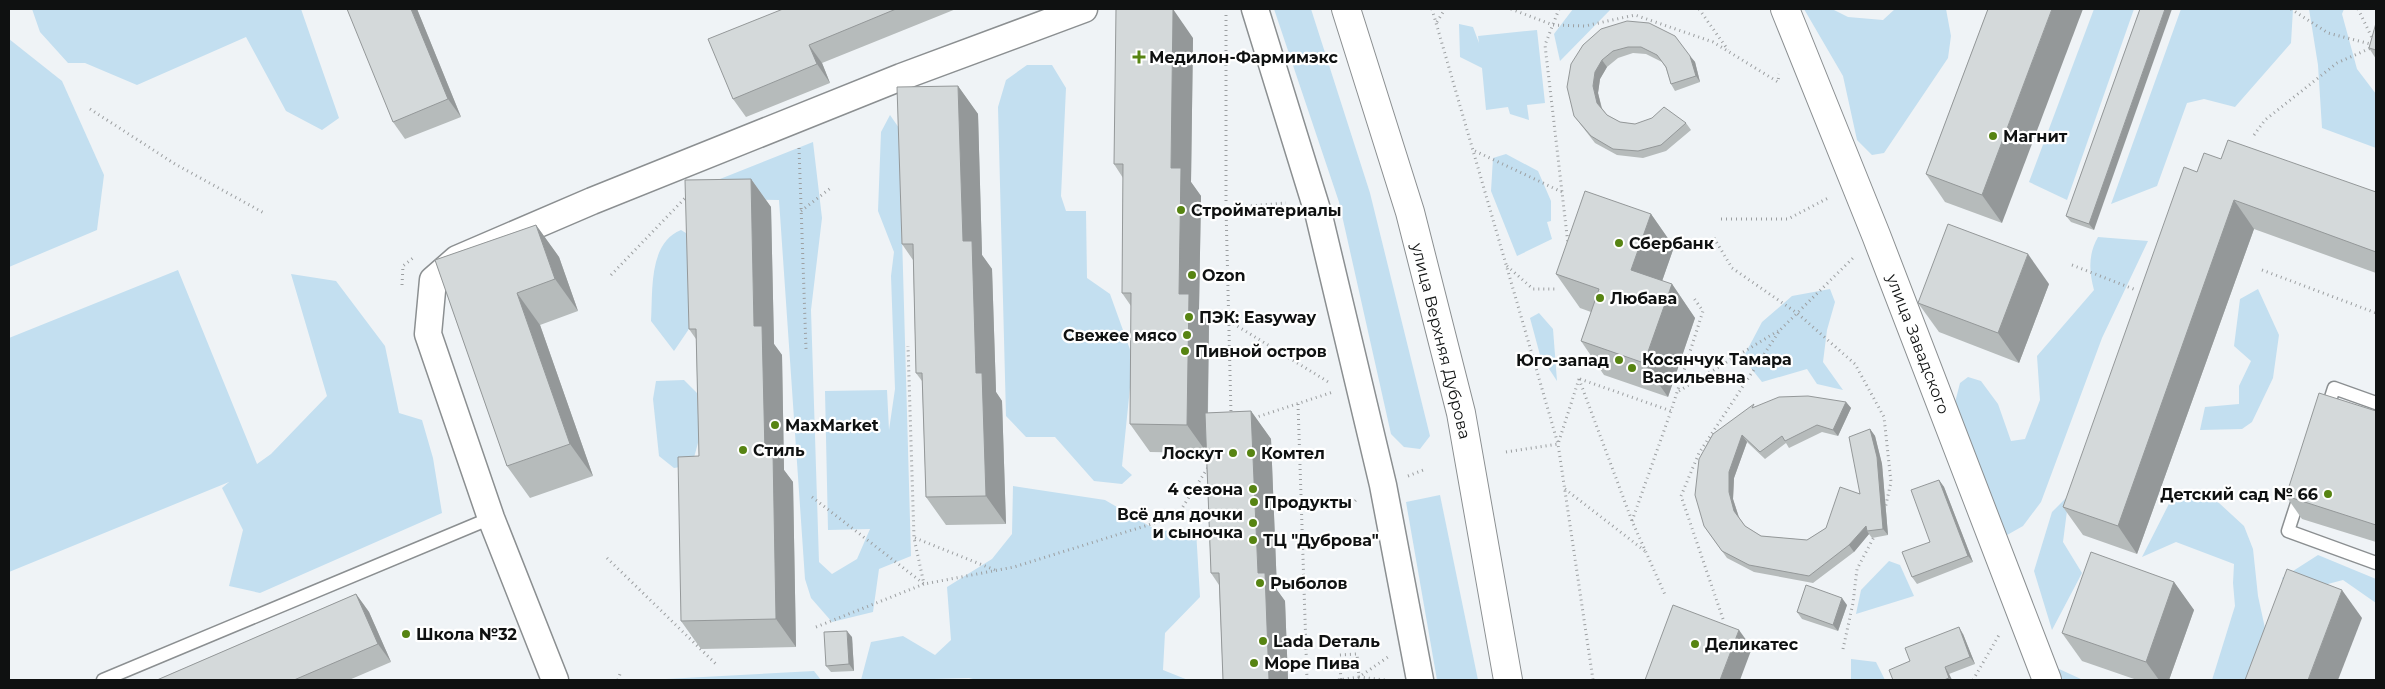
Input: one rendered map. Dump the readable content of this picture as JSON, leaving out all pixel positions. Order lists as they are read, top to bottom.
{
  "streets": {
    "street": ["улица Верхняя Дуброва", "улица Завадского"]
  },
  "places": {
    "health": ["Медилон-Фармимэкс"],
    "other": [
      "Магнит",
      "Стройматериалы",
      "Сбербанк",
      "Ozon",
      "Любава",
      "ПЭК: Easyway",
      "Свежее мясо",
      "Пивной остров",
      "Юго-запад",
      "Косянчук Тамара Васильевна",
      "MaxMarket",
      "Стиль",
      "Лоскут",
      "Комтел",
      "4 сезона",
      "Детский сад № 66",
      "Продукты",
      "Всё для дочки и сыночка",
      "ТЦ \"Дуброва\"",
      "Рыболов",
      "Школа №32",
      "Lada Dеталь",
      "Деликатес",
      "Море Пива"
    ]
  }
}
